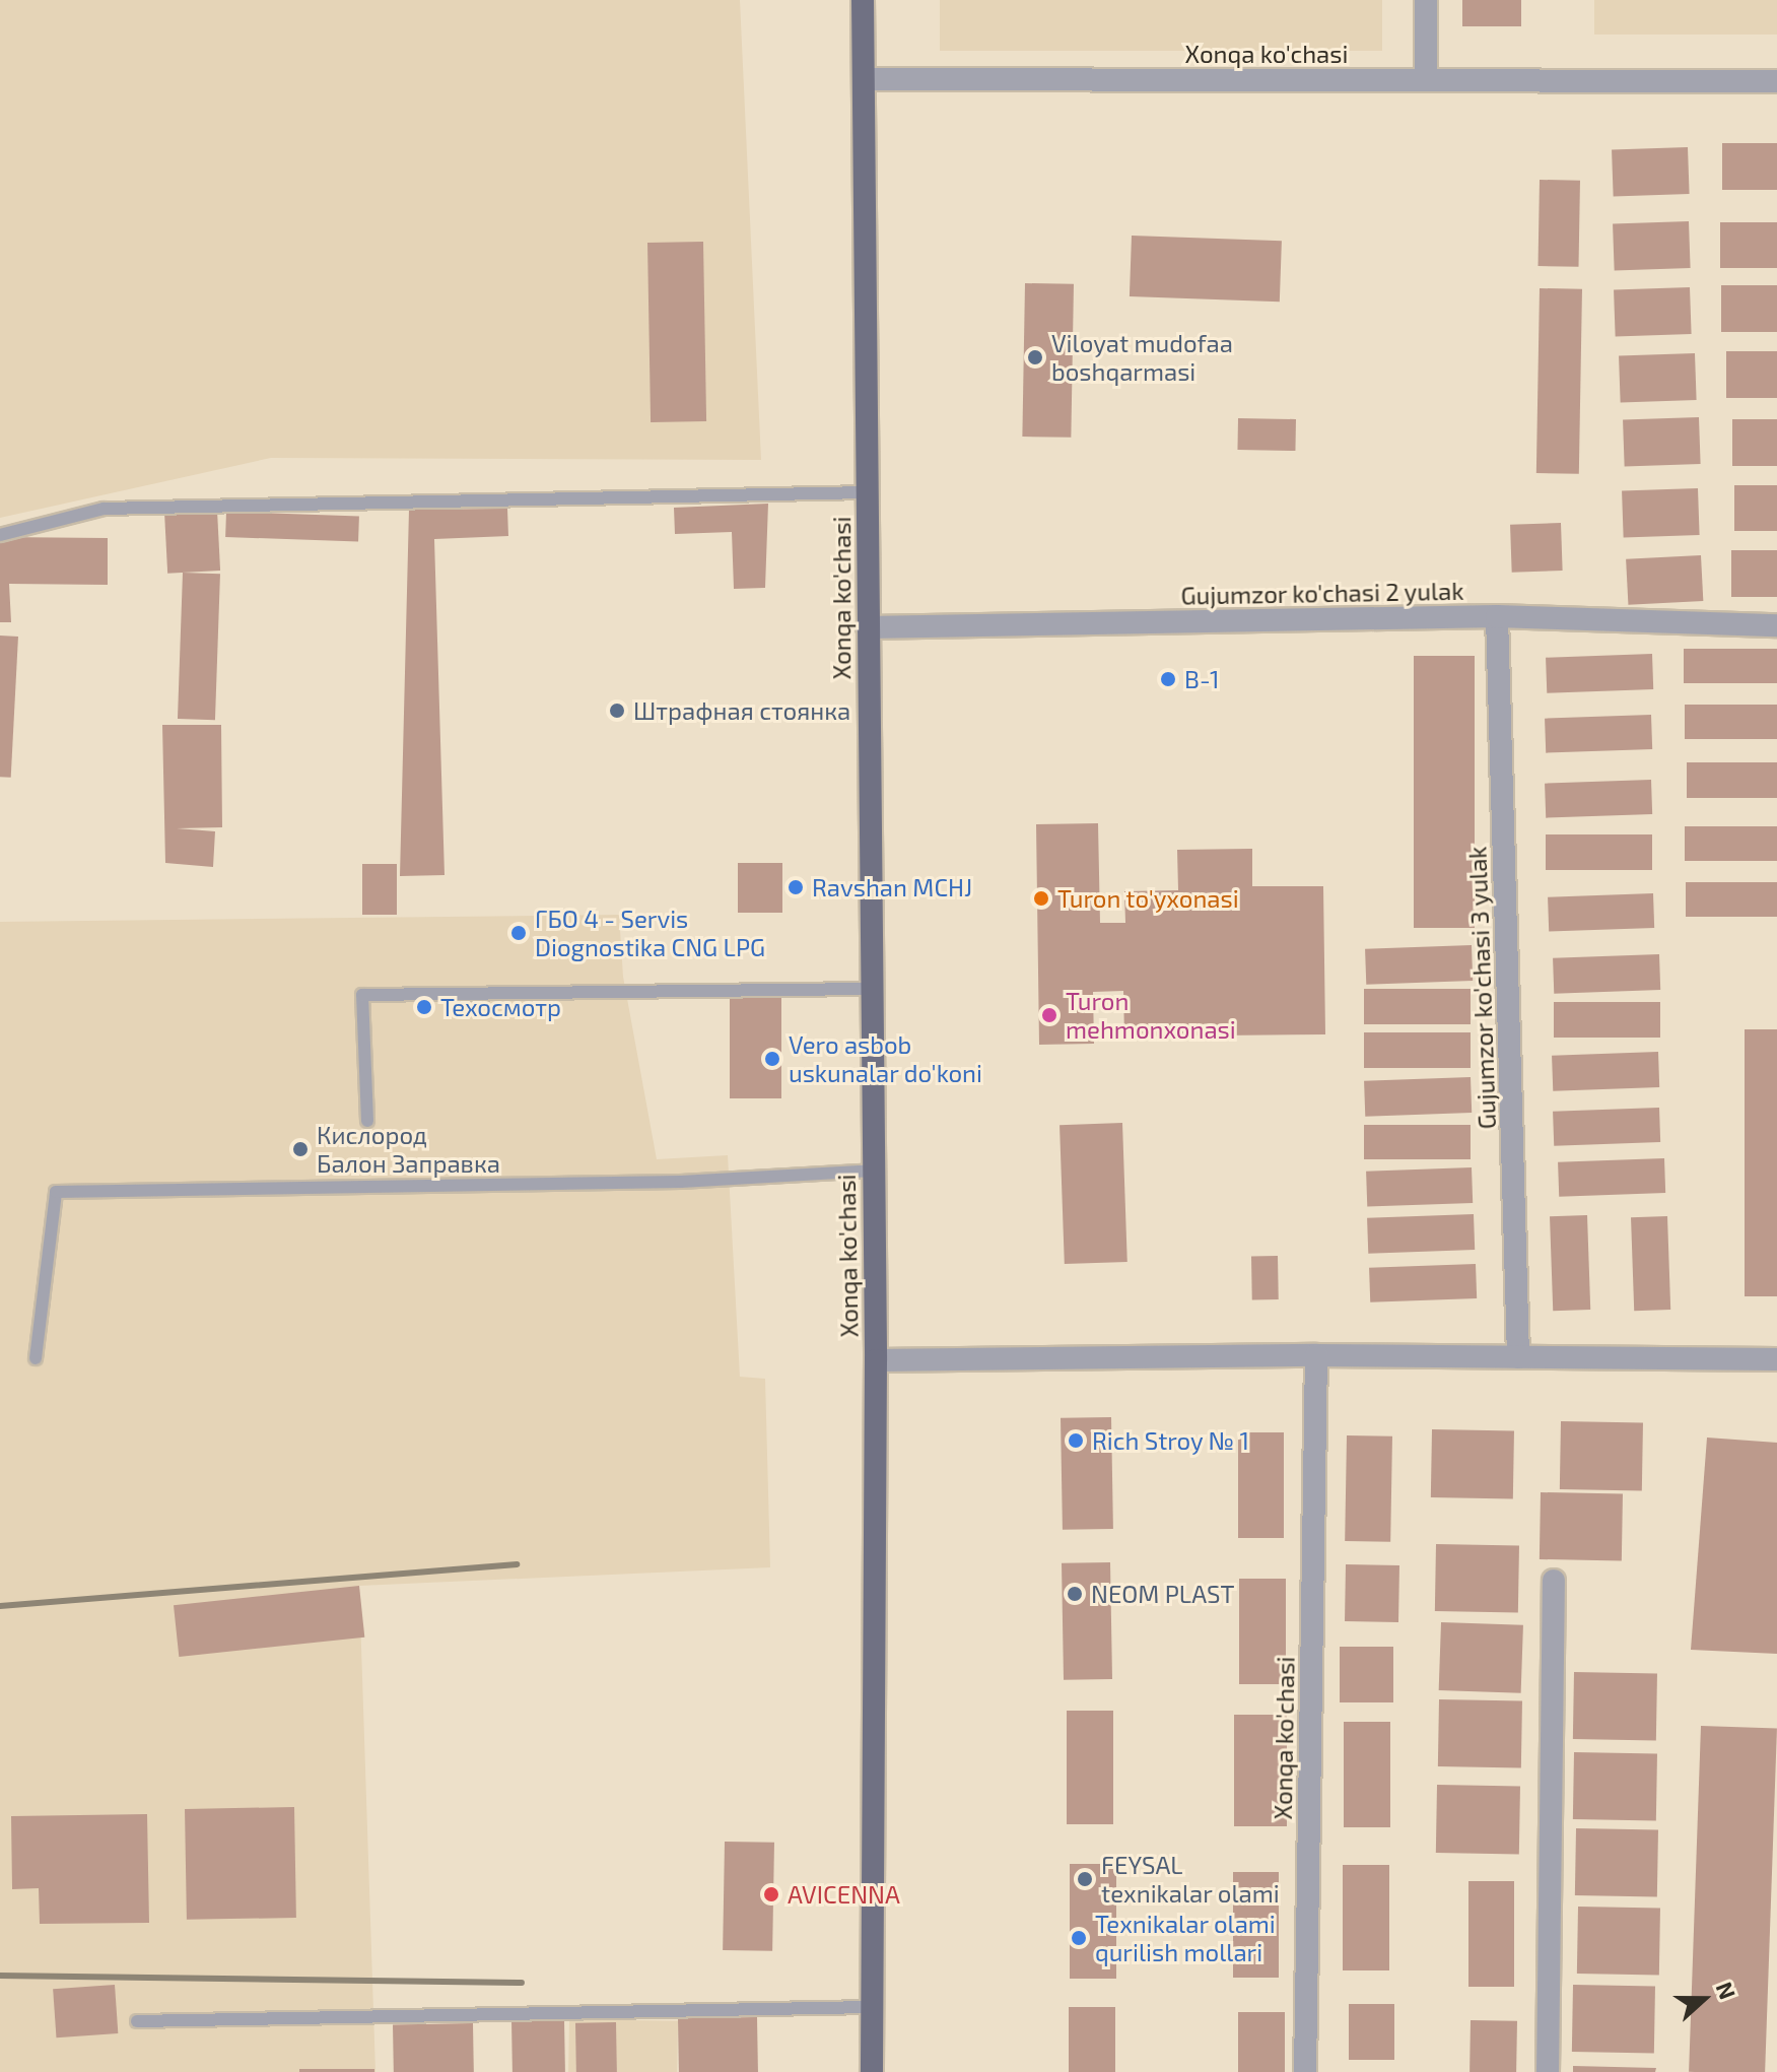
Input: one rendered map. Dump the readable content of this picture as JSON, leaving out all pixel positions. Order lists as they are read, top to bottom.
{
  "streets": {
    "main road": ["Xonqa ko'chasi"],
    "street": ["Gujumzor ko'chasi 2 yulak", "Gujumzor ko'chasi 3 yulak"]
  },
  "crossings": [
    ["Xonqa ko'chasi", "Gujumzor ko'chasi 2 yulak"],
    ["Xonqa ko'chasi", "Gujumzor ko'chasi 3 yulak"],
    ["Gujumzor ko'chasi 2 yulak", "Gujumzor ko'chasi 3 yulak"]
  ],
  "places": [
    "Viloyat mudofaa boshqarmasi",
    "В-1",
    "Штрафная стоянка",
    "Ravshan MCHJ",
    "Turon to'yxonasi",
    "ГБО 4 - Servis Diognostika CNG LPG",
    "Техосмотр",
    "Turon mehmonxonasi",
    "Vero asbob uskunalar do'koni",
    "Кислород Балон Заправка",
    "Rich Stroy № 1",
    "NEOM PLAST",
    "FEYSAL texnikalar olami",
    "AVICENNA",
    "Texnikalar olami qurilish mollari"
  ],
  "north": "right"
}
